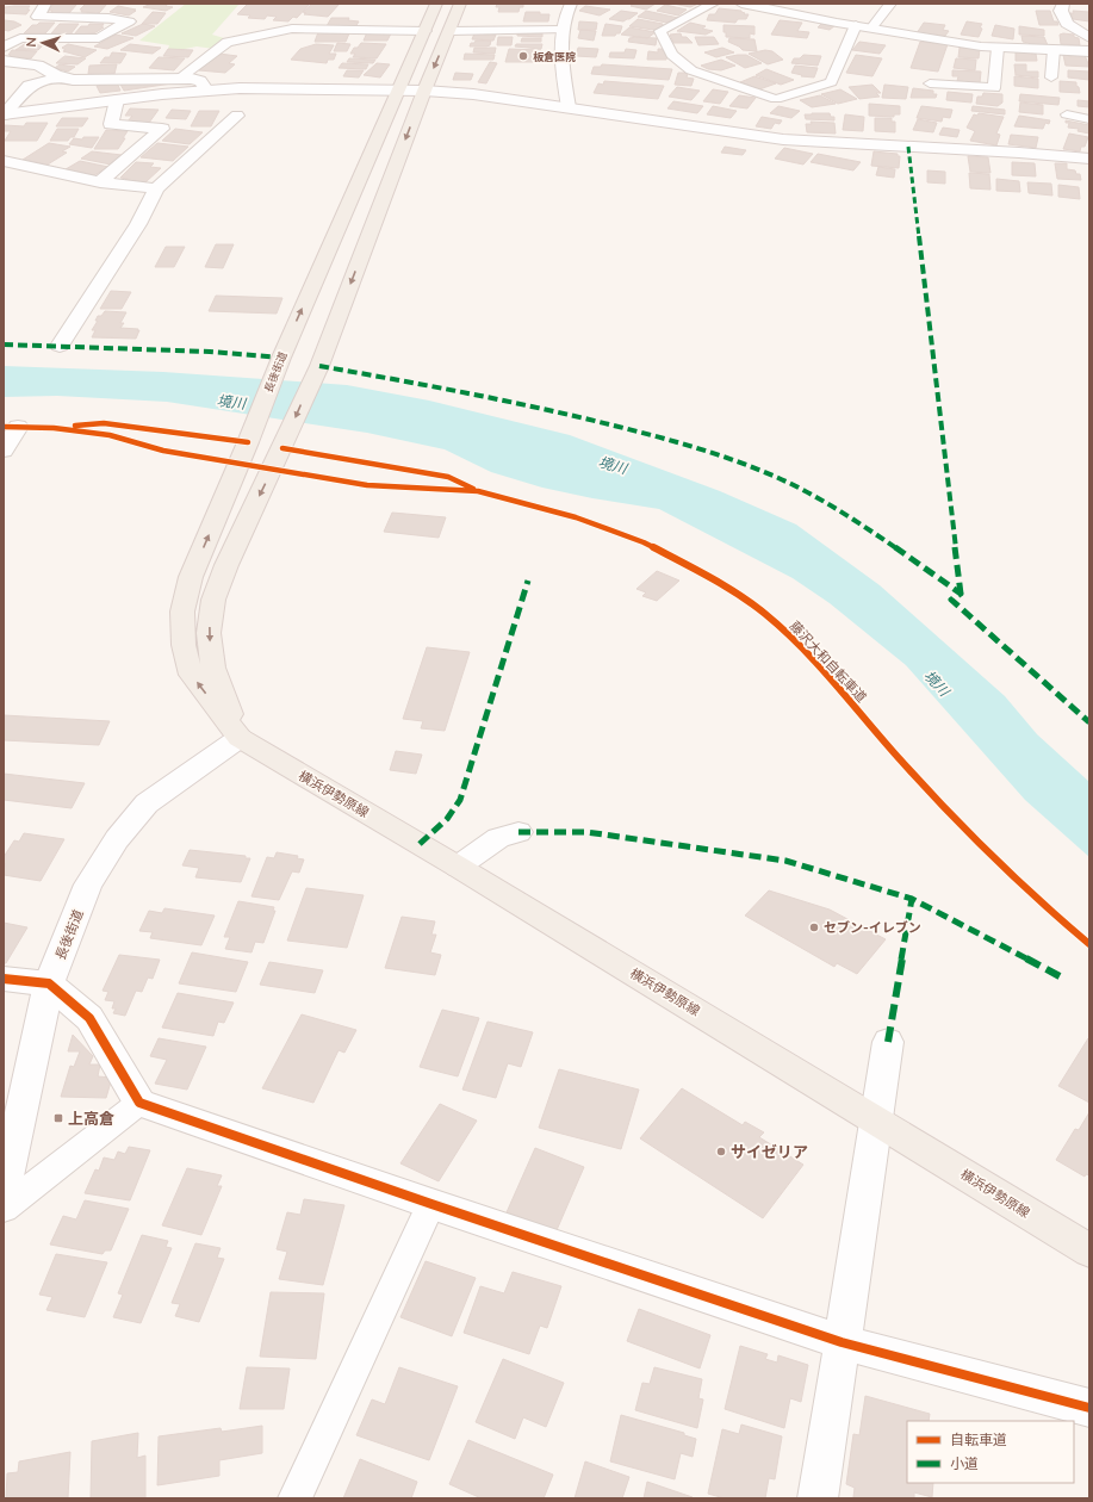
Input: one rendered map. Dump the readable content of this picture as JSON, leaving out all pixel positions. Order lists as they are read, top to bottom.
{
  "streets": {
    "main road": ["長後街道", "横浜伊勢原線"],
    "cycle path": ["藤沢大和自転車道"]
  },
  "crossings": [
    ["長後街道", "横浜伊勢原線"]
  ],
  "water": ["境川"],
  "places": {
    "other": ["板倉医院", "セブン-イレブン", "サイゼリア"],
    "transit": ["上高倉"]
  },
  "legend": ["自転車道", "小道"],
  "north": "left"
}
